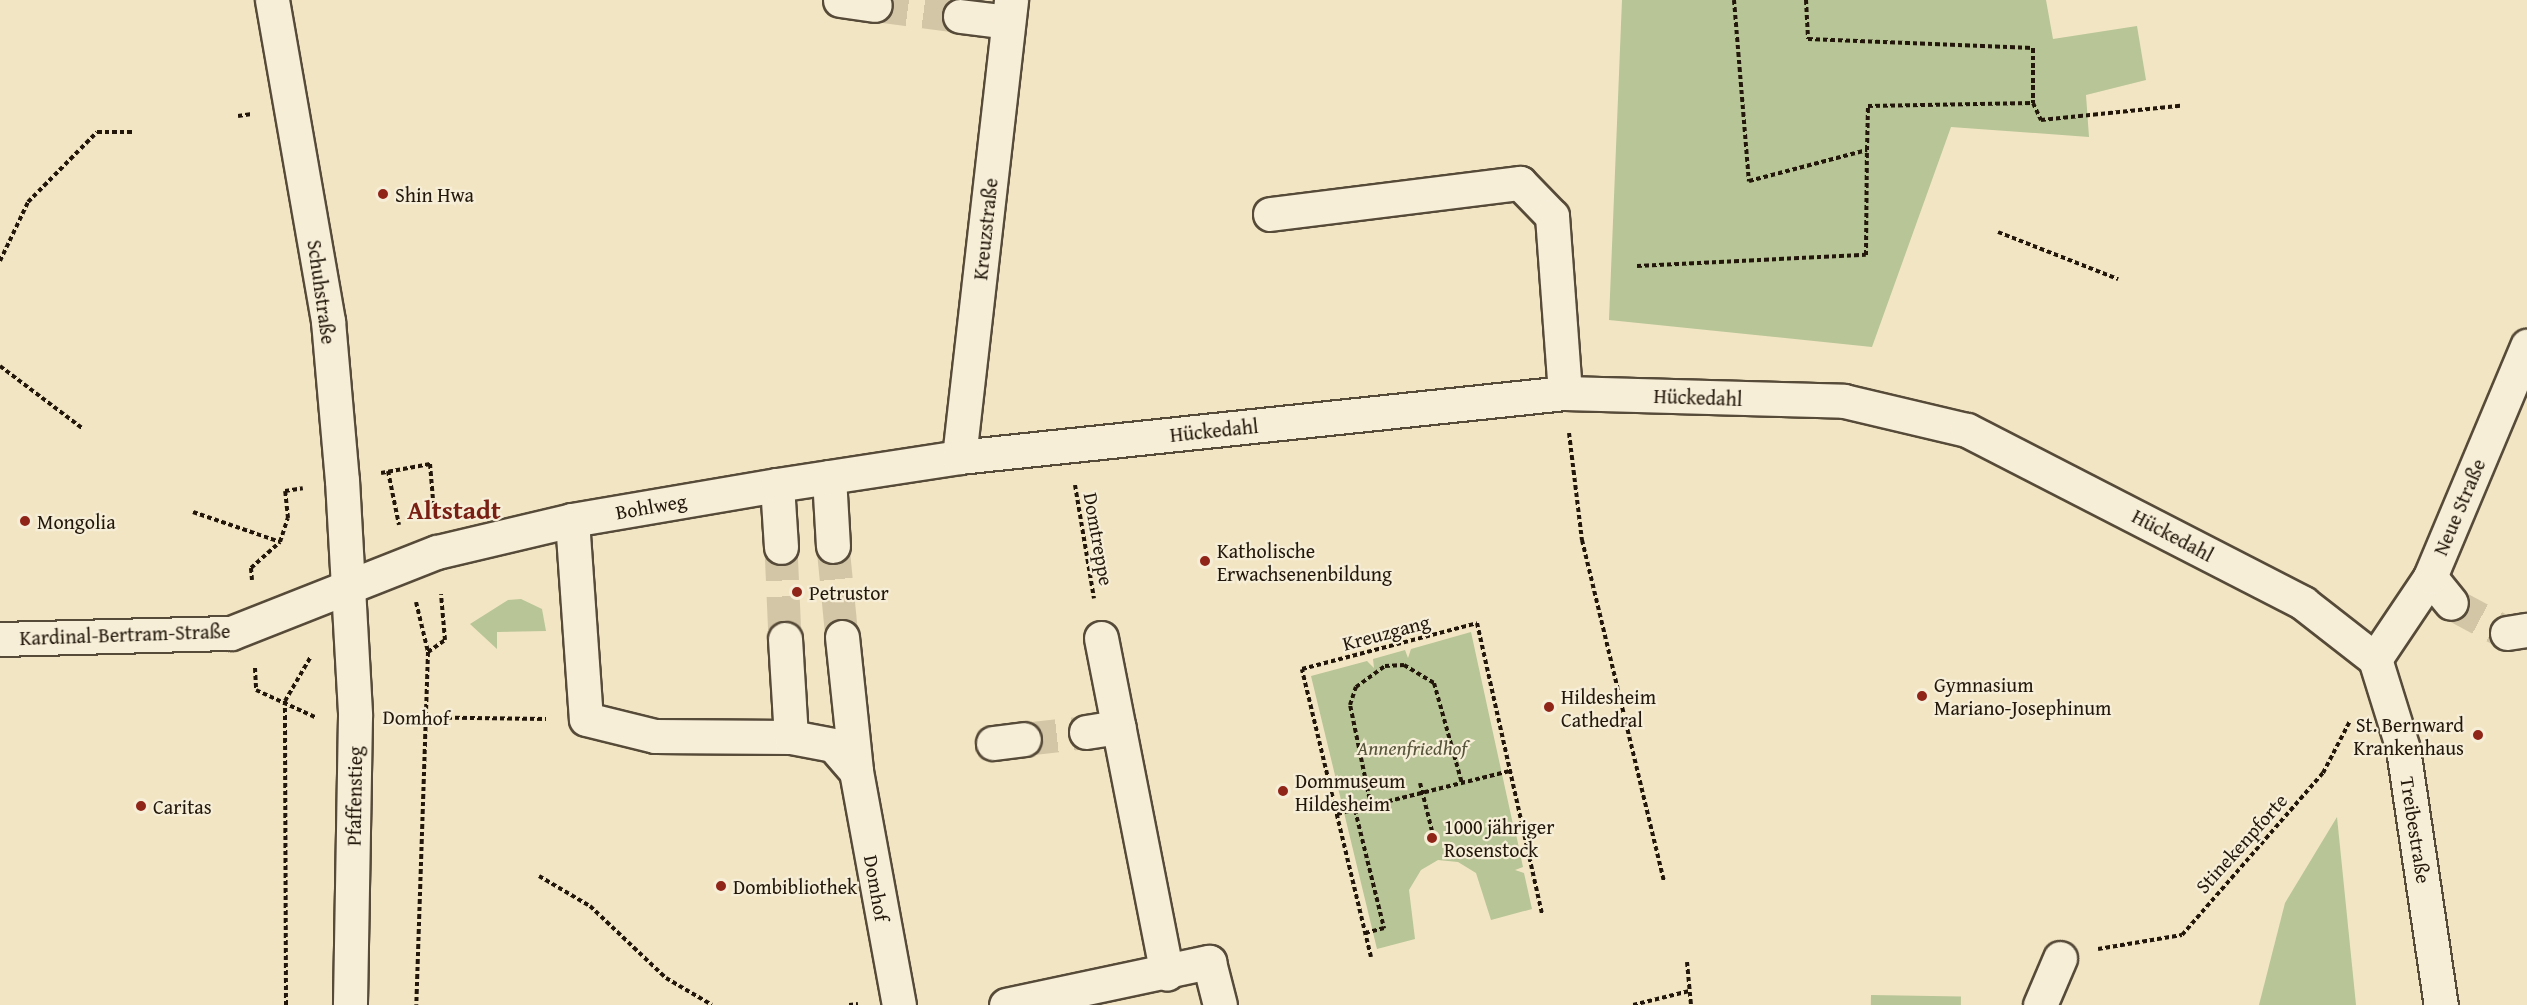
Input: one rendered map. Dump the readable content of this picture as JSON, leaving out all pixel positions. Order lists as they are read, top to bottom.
{
  "streets": {
    "street": [
      "Kreuzstraße",
      "Schuhstraße",
      "Hückedahl",
      "Bohlweg",
      "Neue Straße",
      "Kardinal-Bertram-Straße",
      "Domhof",
      "Pfaffenstieg",
      "Treibestraße"
    ],
    "path": ["Domtreppe", "Kreuzgang", "Stinekenpforte"]
  },
  "crossings": [
    ["Kreuzstraße", "Hückedahl"],
    ["Kreuzstraße", "Bohlweg"],
    ["Schuhstraße", "Bohlweg"],
    ["Schuhstraße", "Kardinal-Bertram-Straße"],
    ["Schuhstraße", "Pfaffenstieg"],
    ["Hückedahl", "Bohlweg"],
    ["Hückedahl", "Neue Straße"],
    ["Hückedahl", "Treibestraße"],
    ["Hückedahl", "Stinekenpforte"],
    ["Bohlweg", "Kardinal-Bertram-Straße"],
    ["Bohlweg", "Pfaffenstieg"],
    ["Neue Straße", "Treibestraße"],
    ["Neue Straße", "Stinekenpforte"],
    ["Kardinal-Bertram-Straße", "Pfaffenstieg"],
    ["Domhof", "Pfaffenstieg"],
    ["Treibestraße", "Stinekenpforte"]
  ],
  "districts": ["Altstadt"],
  "parks": ["Annenfriedhof"],
  "places": [
    "Shin Hwa",
    "Mongolia",
    "Katholische Erwachsenenbildung",
    "Petrustor",
    "Gymnasium Mariano-Josephinum",
    "Hildesheim Cathedral",
    "St. Bernward Krankenhaus",
    "Dommuseum Hildesheim",
    "Caritas",
    "1000 jähriger Rosenstock",
    "Dombibliothek"
  ]
}
